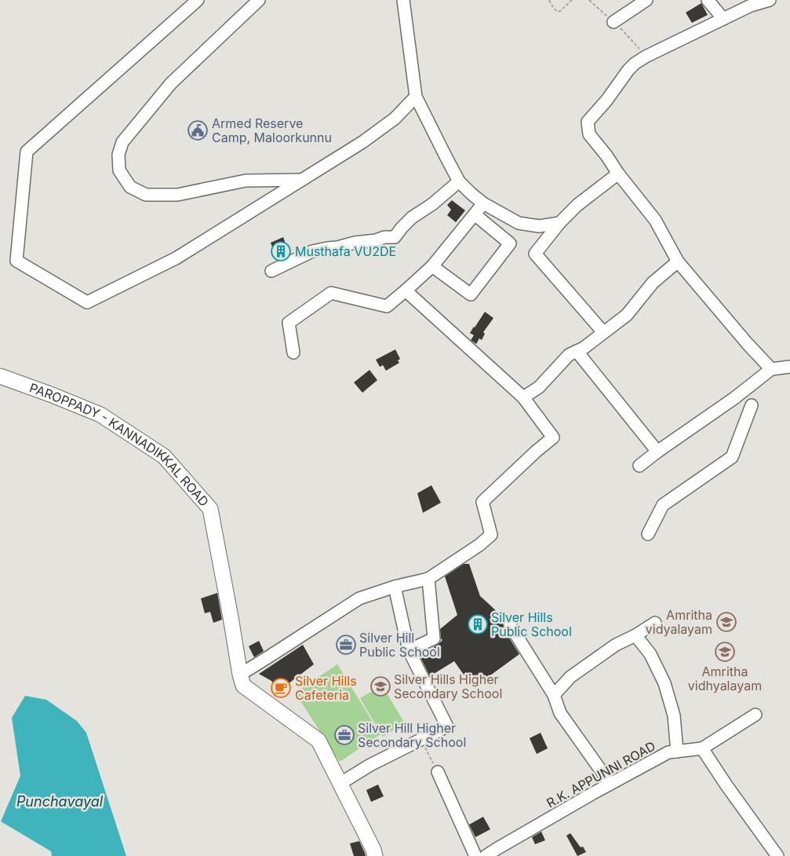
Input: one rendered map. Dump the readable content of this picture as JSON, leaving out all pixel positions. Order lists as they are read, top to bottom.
{
  "streets": {
    "main road": ["PAROPPADY - KANNADIKKAL ROAD"],
    "street": ["R.K. APPUNNI ROAD"]
  },
  "water": ["Punchavayal"],
  "places": {
    "public building": ["Armed Reserve Camp, Maloorkunnu"],
    "building": ["Musthafa VU2DE", "Silver Hills Public School"],
    "school or university": ["Amritha vidyalayam", "Amritha vidhyalayam", "Silver Hills Higher Secondary School"],
    "office": ["Silver Hill Public School", "Silver Hill Higher Secondary School"],
    "cafe": ["Silver Hills Cafeteria"]
  }
}
